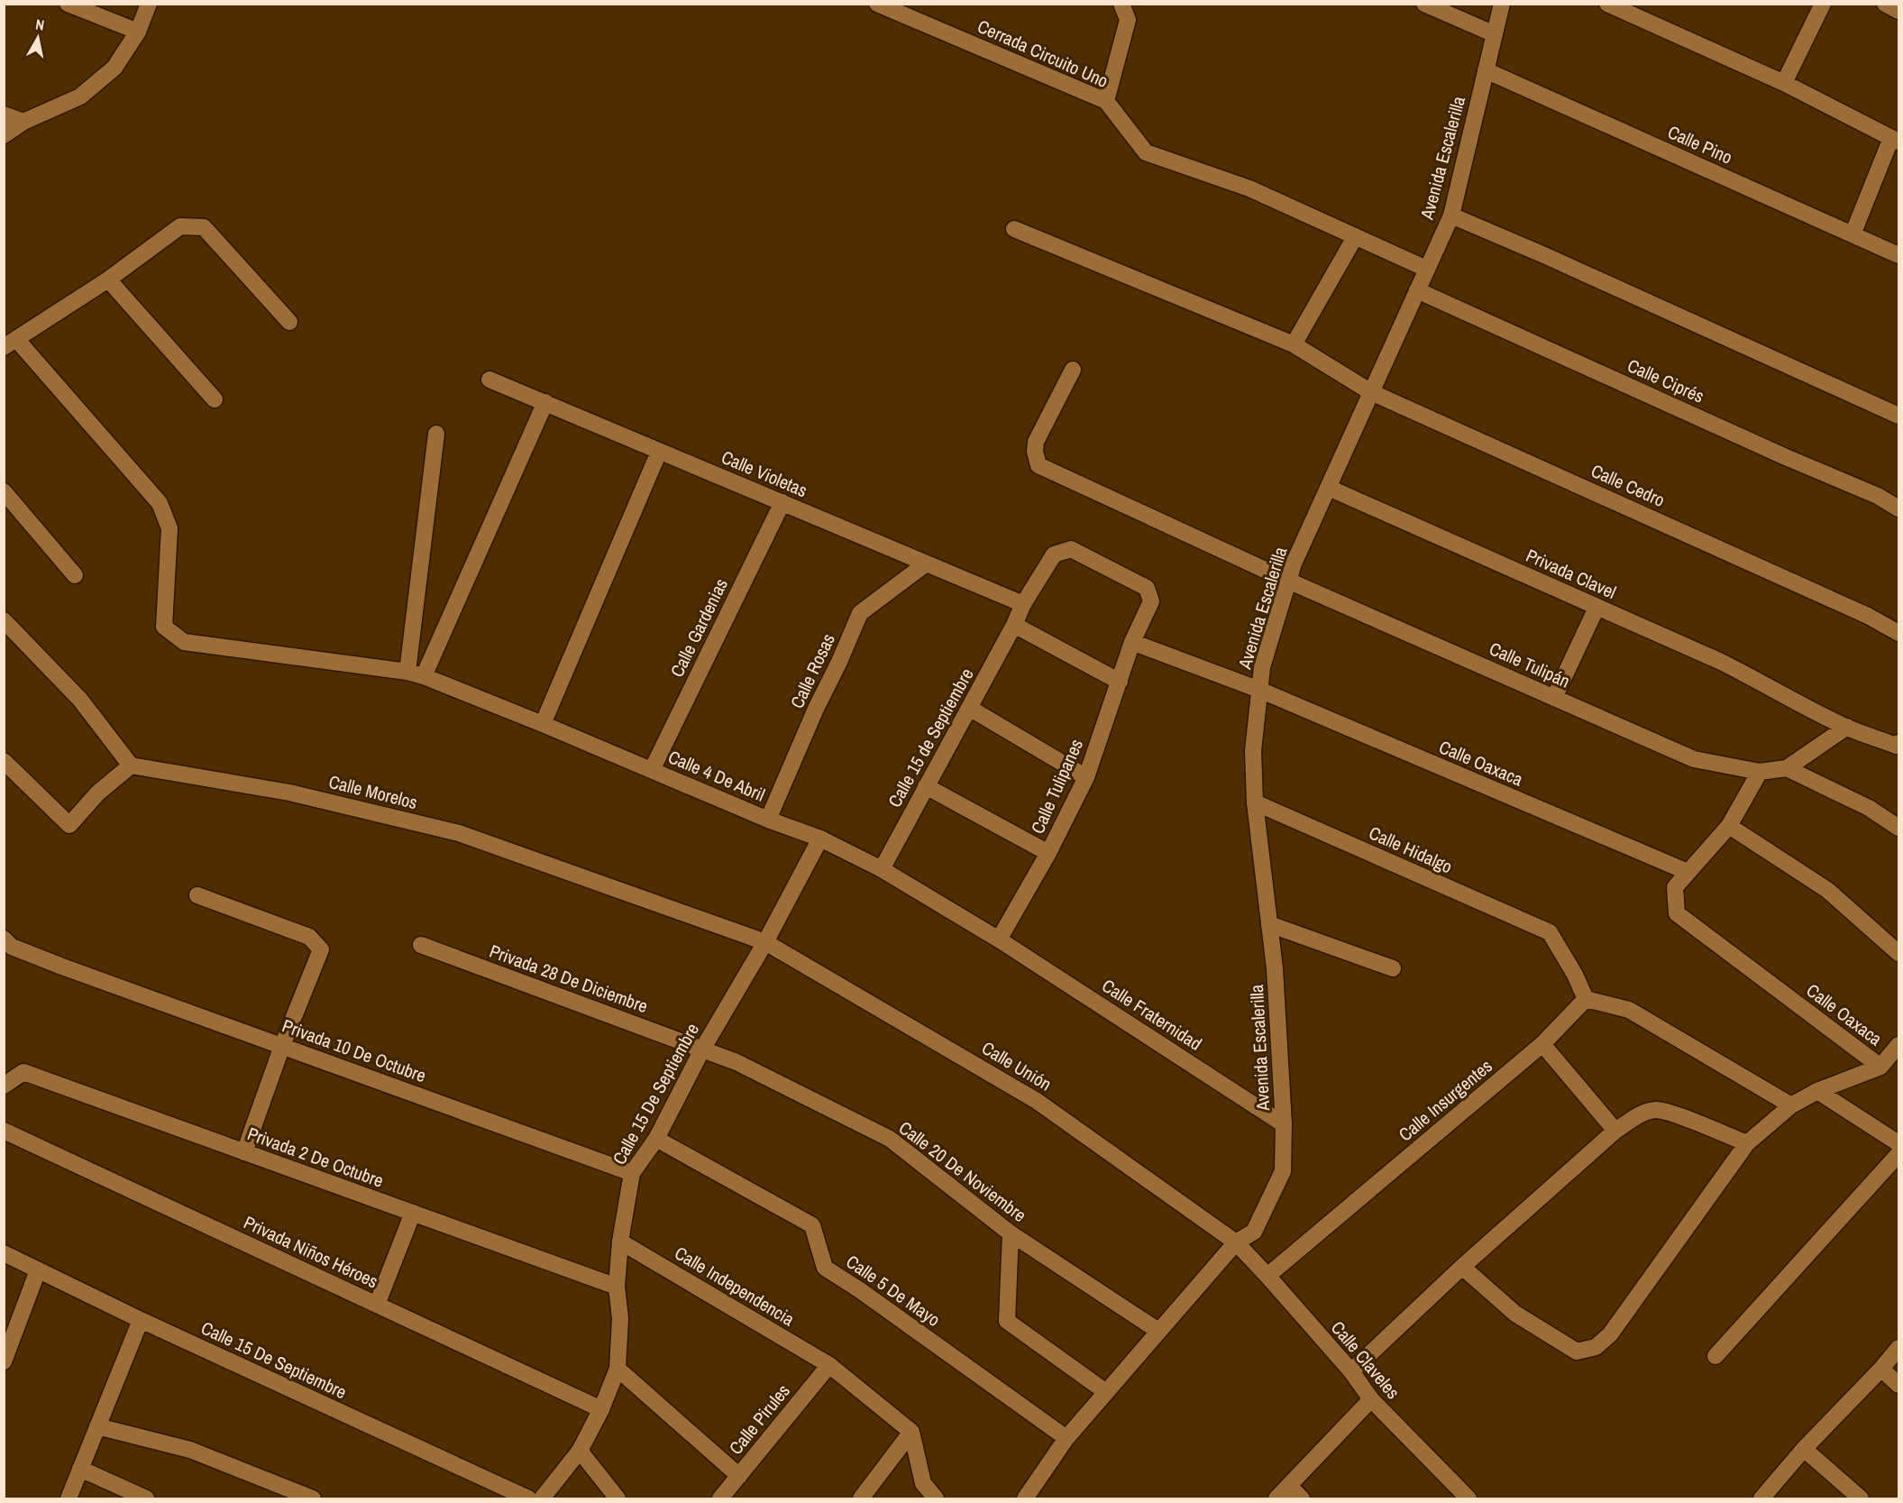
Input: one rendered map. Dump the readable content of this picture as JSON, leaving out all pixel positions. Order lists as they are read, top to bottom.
{
  "streets": {
    "street": [
      "Cerrada Circuito Uno",
      "Calle Pino",
      "Avenida Escalerilla",
      "Calle Ciprés",
      "Calle Violetas",
      "Calle Cedro",
      "Privada Clavel",
      "Calle Gardenias",
      "Calle Tulipán",
      "Calle Rosas",
      "Calle 15 de Septiembre",
      "Calle Oaxaca",
      "Calle 4 De Abril",
      "Calle Tulipanes",
      "Calle Morelos",
      "Calle Hidalgo",
      "Privada 28 De Diciembre",
      "Calle Fraternidad",
      "Privada 10 De Octubre",
      "Calle Unión",
      "Calle 15 De Septiembre",
      "Calle Insurgentes",
      "Privada 2 De Octubre",
      "Calle 20 De Noviembre",
      "Privada Niños Héroes",
      "Calle Independencia",
      "Calle 5 De Mayo",
      "Calle Claveles",
      "Calle Pirules"
    ]
  },
  "crossings": [
    ["Cerrada Circuito Uno", "Avenida Escalerilla"],
    ["Calle Pino", "Avenida Escalerilla"],
    ["Avenida Escalerilla", "Calle Ciprés"],
    ["Avenida Escalerilla", "Calle Cedro"],
    ["Avenida Escalerilla", "Privada Clavel"],
    ["Avenida Escalerilla", "Calle Tulipán"],
    ["Avenida Escalerilla", "Calle Oaxaca"],
    ["Avenida Escalerilla", "Calle Hidalgo"],
    ["Avenida Escalerilla", "Calle Fraternidad"],
    ["Avenida Escalerilla", "Calle Unión"],
    ["Avenida Escalerilla", "Calle 20 De Noviembre"],
    ["Avenida Escalerilla", "Calle 5 De Mayo"],
    ["Avenida Escalerilla", "Calle Claveles"],
    ["Calle Violetas", "Calle Gardenias"],
    ["Calle Violetas", "Calle Rosas"],
    ["Calle Violetas", "Calle Tulipanes"],
    ["Calle Gardenias", "Calle 4 De Abril"],
    ["Calle Rosas", "Calle 4 De Abril"],
    ["Calle 15 de Septiembre", "Calle 4 De Abril"],
    ["Calle Oaxaca", "Calle Tulipanes"],
    ["Calle 4 De Abril", "Calle Tulipanes"],
    ["Calle 4 De Abril", "Calle Fraternidad"],
    ["Calle 4 De Abril", "Calle 15 De Septiembre"],
    ["Calle Tulipanes", "Calle Fraternidad"],
    ["Calle Morelos", "Calle Unión"],
    ["Calle Morelos", "Calle 15 De Septiembre"],
    ["Calle Hidalgo", "Calle Insurgentes"],
    ["Privada 28 De Diciembre", "Calle 15 De Septiembre"],
    ["Privada 28 De Diciembre", "Calle 20 De Noviembre"],
    ["Privada 10 De Octubre", "Calle 15 De Septiembre"],
    ["Calle Unión", "Calle 15 De Septiembre"],
    ["Calle Unión", "Calle Claveles"],
    ["Calle 15 De Septiembre", "Privada 2 De Octubre"],
    ["Calle 15 De Septiembre", "Calle 20 De Noviembre"],
    ["Calle 15 De Septiembre", "Privada Niños Héroes"],
    ["Calle 15 De Septiembre", "Calle Independencia"],
    ["Calle 15 De Septiembre", "Calle 5 De Mayo"],
    ["Calle Insurgentes", "Calle Claveles"],
    ["Calle Independencia", "Calle Pirules"]
  ],
  "north": "top"
}
